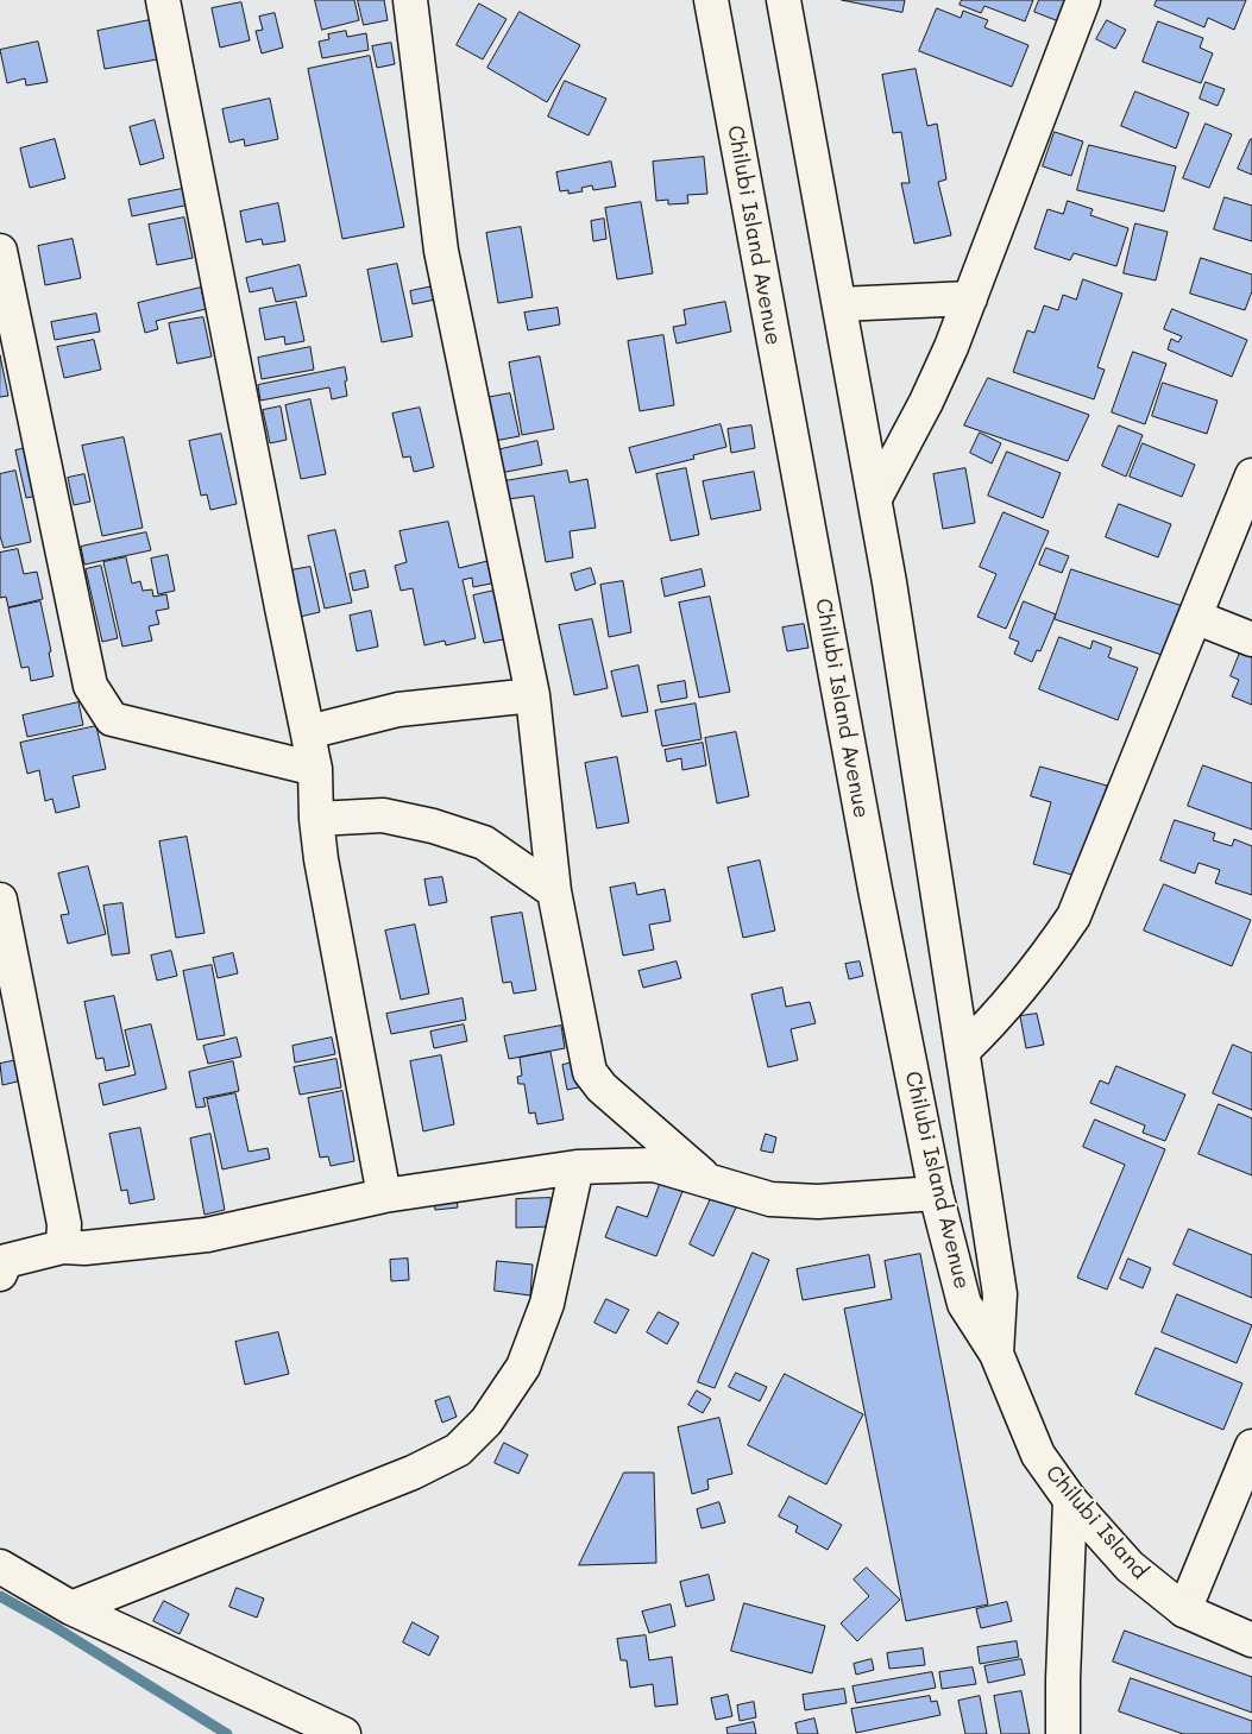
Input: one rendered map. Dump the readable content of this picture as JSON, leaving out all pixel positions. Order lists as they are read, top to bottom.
{
  "streets": {
    "street": ["Chilubi Island Avenue", "Chilubi Island"]
  },
  "crossings": [
    ["Chilubi Island Avenue", "Chilubi Island"]
  ]
}
